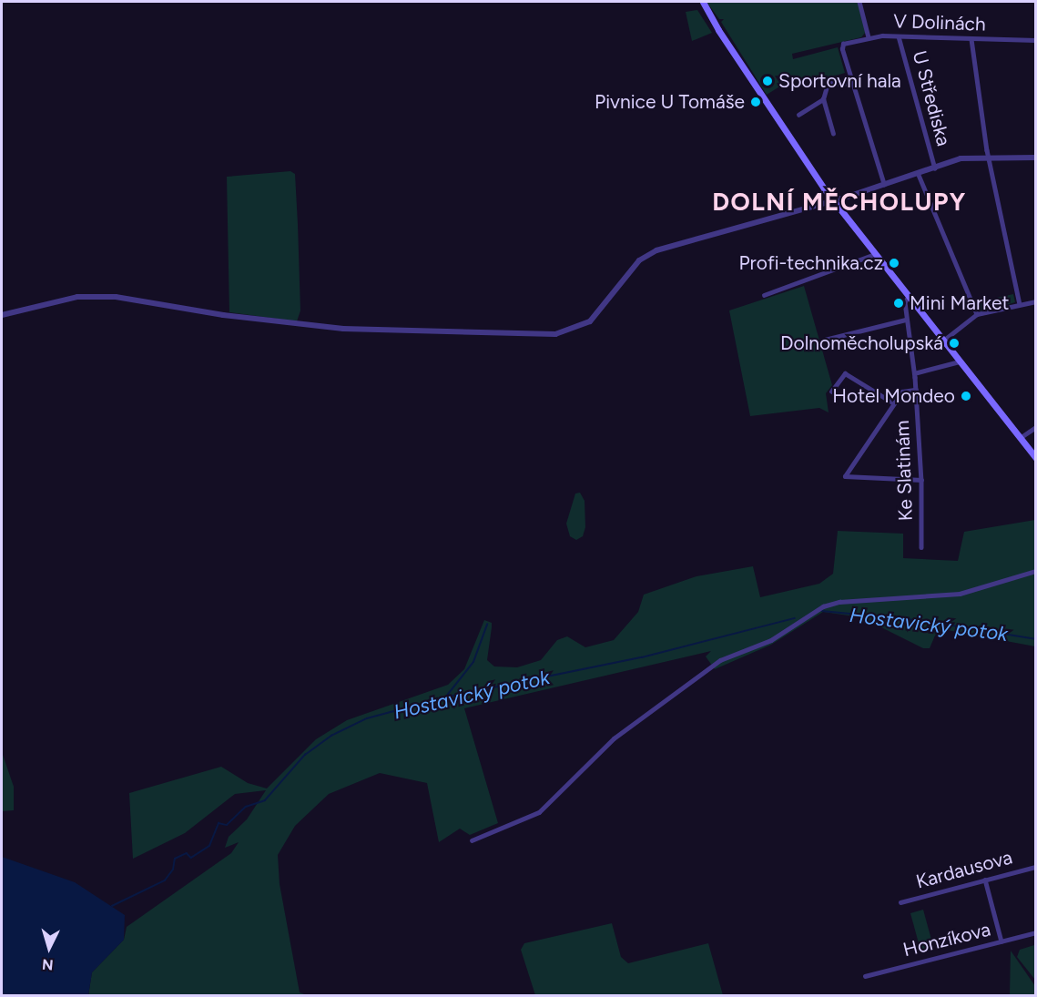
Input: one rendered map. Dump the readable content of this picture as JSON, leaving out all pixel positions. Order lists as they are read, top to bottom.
{
  "streets": {
    "street": [
      "V Dolinách",
      "U Střediska",
      "Ke Slatinám",
      "Kardausova",
      "Honzíkova"
    ]
  },
  "crossings": [
    ["V Dolinách", "U Střediska"]
  ],
  "districts": ["DOLNÍ MĚCHOLUPY"],
  "water": ["Hostavický potok"],
  "places": [
    "Sportovní hala",
    "Pivnice U Tomáše",
    "Profi-technika.cz",
    "Mini Market",
    "Dolnoměcholupská",
    "Hotel Mondeo"
  ],
  "north": "bottom"
}
